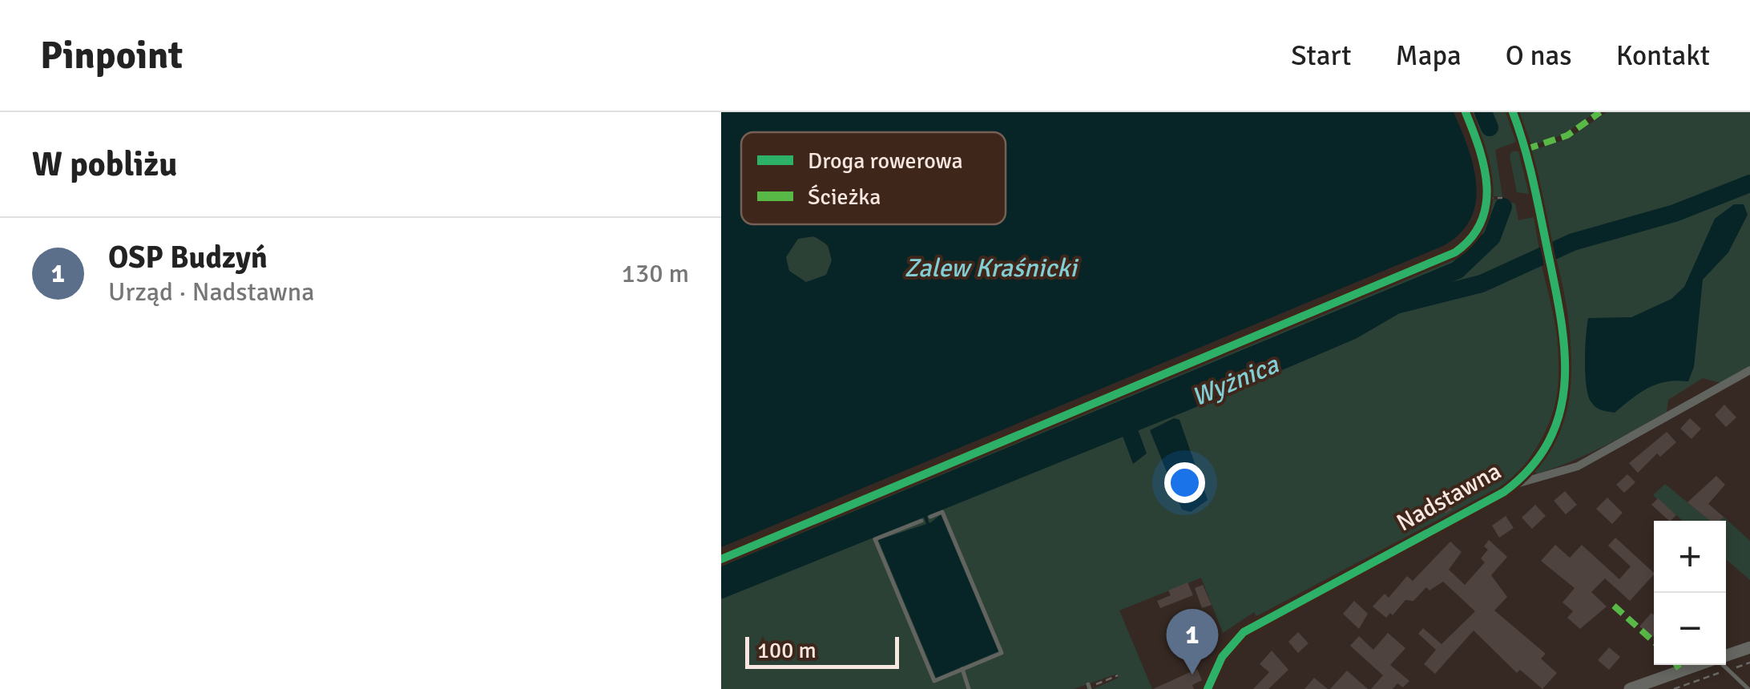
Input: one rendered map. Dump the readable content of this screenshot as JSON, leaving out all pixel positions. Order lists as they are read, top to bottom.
{
  "streets": {
    "street": ["Nadstawna"]
  },
  "water": ["Zalew Kraśnicki", "Wyżnica"],
  "legend": ["Droga rowerowa", "Ścieżka"],
  "scale_bar": "100 m",
  "page": {
    "header": "Pinpoint",
    "nav": [
      "Start",
      "Mapa",
      "O nas",
      "Kontakt"
    ],
    "heading": "W pobliżu",
    "list": [
      {
        "mark": "1",
        "name": "OSP Budzyń",
        "note": "Urząd · Nadstawna",
        "value": "130 m"
      }
    ],
    "map_buttons": ["+", "−"],
    "pins": "1",
    "scale": "100 m"
  }
}
